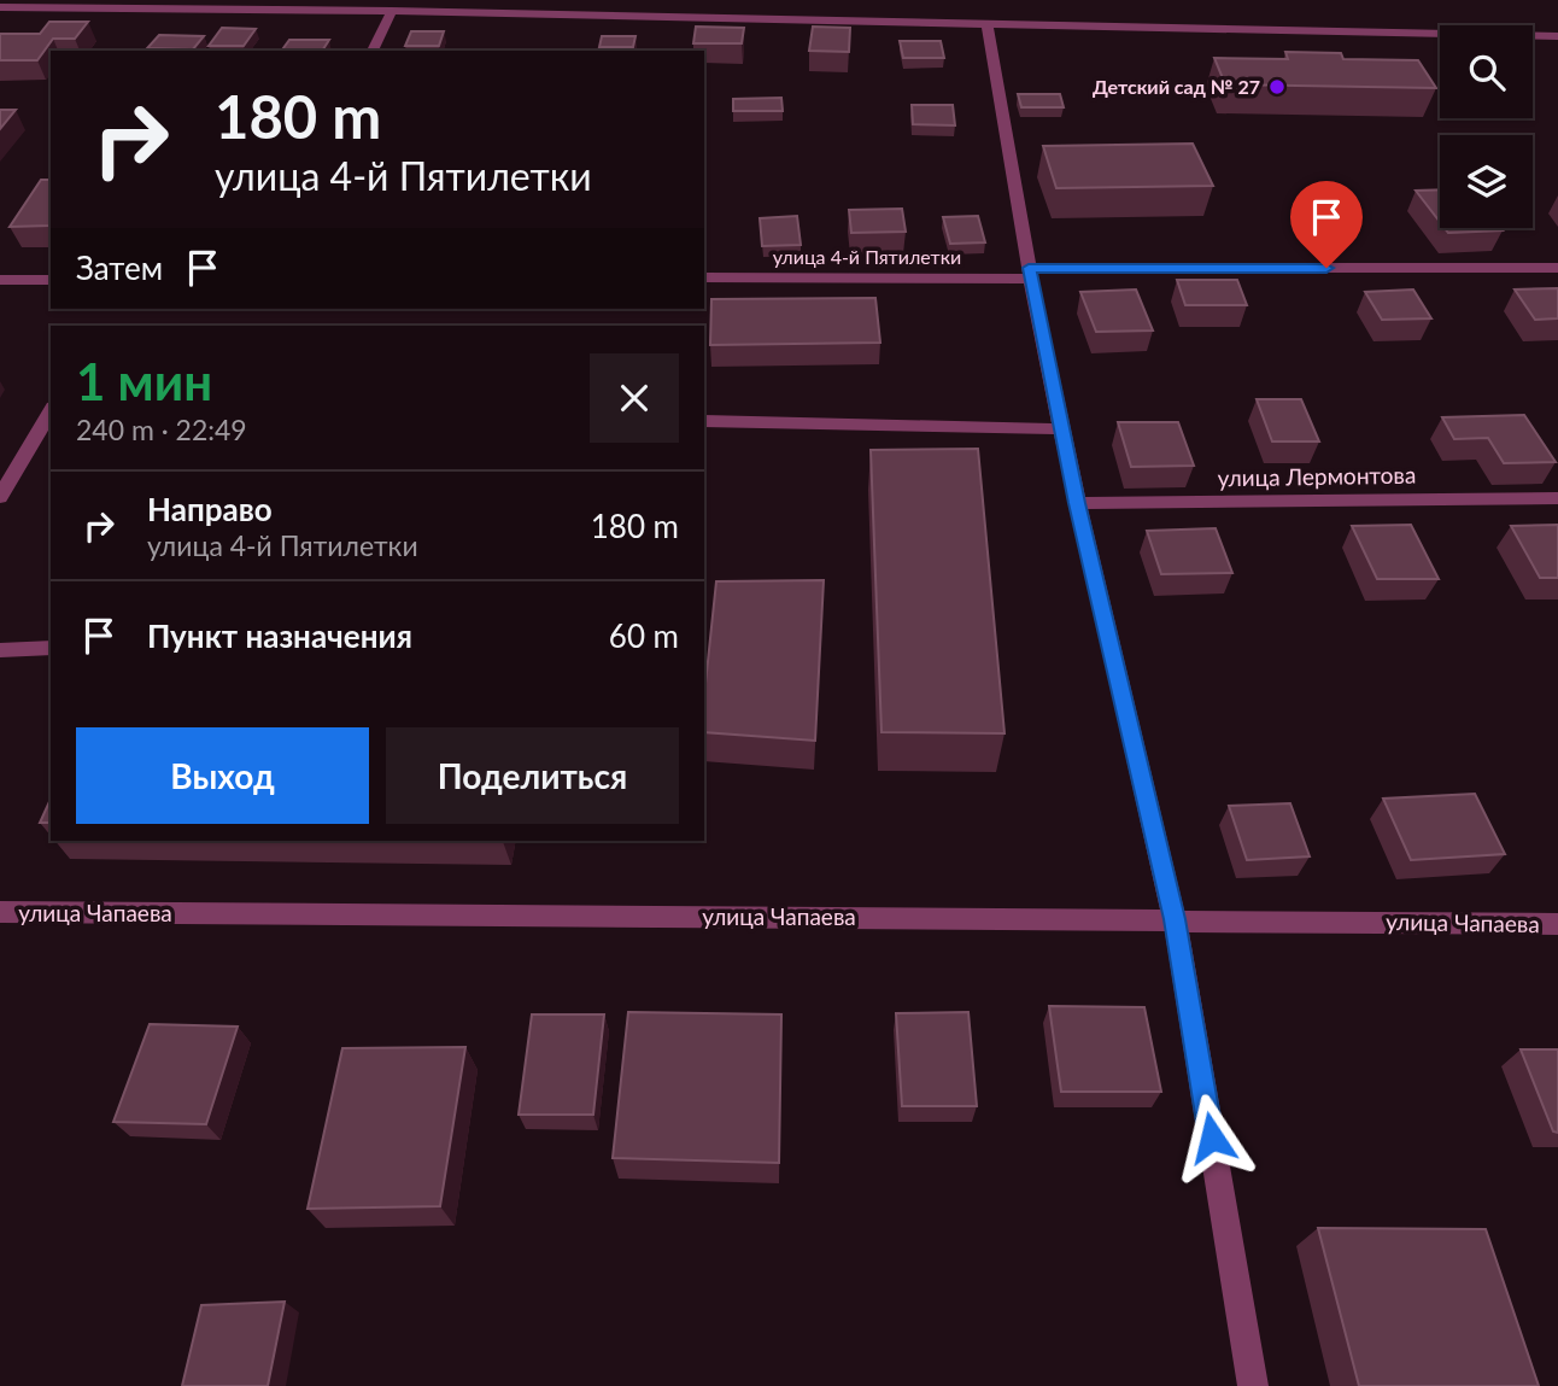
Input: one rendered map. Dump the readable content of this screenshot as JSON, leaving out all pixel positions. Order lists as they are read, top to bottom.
{
  "streets": {
    "street": ["улица 4-й Пятилетки", "улица Лермонтова", "улица Чапаева"]
  },
  "places": ["Детский сад № 27"],
  "page": {
    "turn": ["180 m", "улица 4-й Пятилетки"],
    "then": "Затем",
    "heading": ["1 мин", "240 m · 22:49"],
    "list": [
      {
        "name": "Направо",
        "note": "улица 4-й Пятилетки",
        "value": "180 m"
      },
      {
        "name": "Пункт назначения",
        "value": "60 m"
      }
    ],
    "buttons": ["Выход", "Поделиться"]
  }
}
